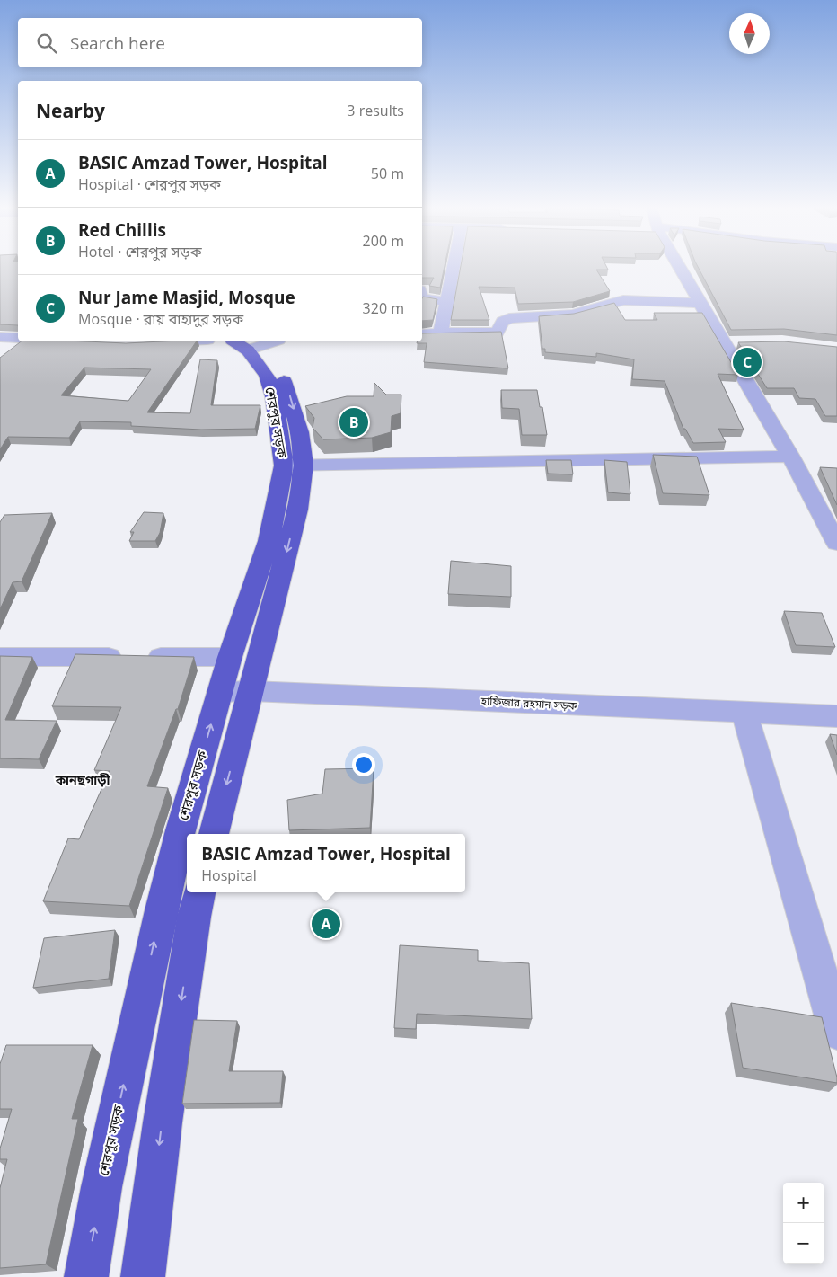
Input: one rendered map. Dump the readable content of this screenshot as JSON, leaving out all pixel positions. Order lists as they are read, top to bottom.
{
  "streets": {
    "highway": ["শেরপুর সড়ক"],
    "street": ["হাফিজার রহমান সড়ক"]
  },
  "crossings": [
    ["শেরপুর সড়ক", "হাফিজার রহমান সড়ক"]
  ],
  "districts": ["কানছগাড়ী"],
  "north": "top",
  "page": {
    "search": "Search here",
    "heading": ["Nearby", "3 results"],
    "list": [
      {
        "mark": "A",
        "name": "BASIC Amzad Tower, Hospital",
        "note": "Hospital · শেরপুর সড়ক",
        "value": "50 m"
      },
      {
        "mark": "B",
        "name": "Red Chillis",
        "note": "Hotel · শেরপুর সড়ক",
        "value": "200 m"
      },
      {
        "mark": "C",
        "name": "Nur Jame Masjid, Mosque",
        "note": "Mosque · রায় বাহাদুর সড়ক",
        "value": "320 m"
      }
    ],
    "pins": ["C", "B", "A"],
    "popup": ["BASIC Amzad Tower, Hospital", "Hospital"],
    "map_buttons": ["+", "−"]
  }
}
